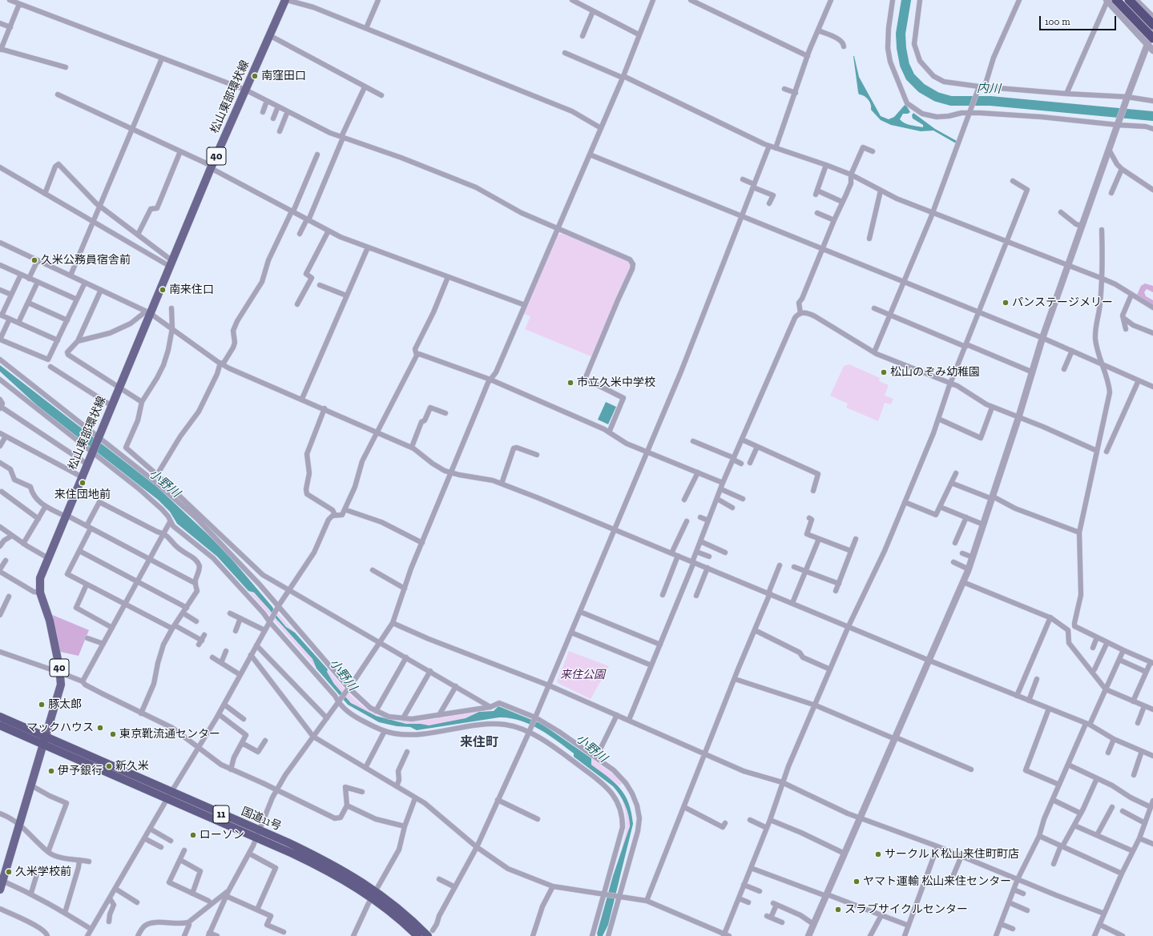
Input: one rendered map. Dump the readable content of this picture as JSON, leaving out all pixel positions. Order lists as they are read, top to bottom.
{
  "streets": {
    "highway": ["11", "国道11号"],
    "main road": ["松山東部環状線", "40"]
  },
  "crossings": [
    ["松山東部環状線", "国道11号"]
  ],
  "districts": ["来住町"],
  "water": ["内川", "小野川"],
  "parks": ["来住公園"],
  "places": [
    "南窪田口",
    "久米公務員宿舎前",
    "南来住口",
    "パンステージメリー",
    "松山のぞみ幼稚園",
    "市立久米中学校",
    "来住団地前",
    "豚太郎",
    "マックハウス",
    "東京靴流通センター",
    "新久米",
    "伊予銀行",
    "ローソン",
    "サークルＫ松山来住町町店",
    "久米学校前",
    "ヤマト運輸 松山来住センター",
    "スラブサイクルセンター"
  ],
  "scale_bar": "100 m"
}
